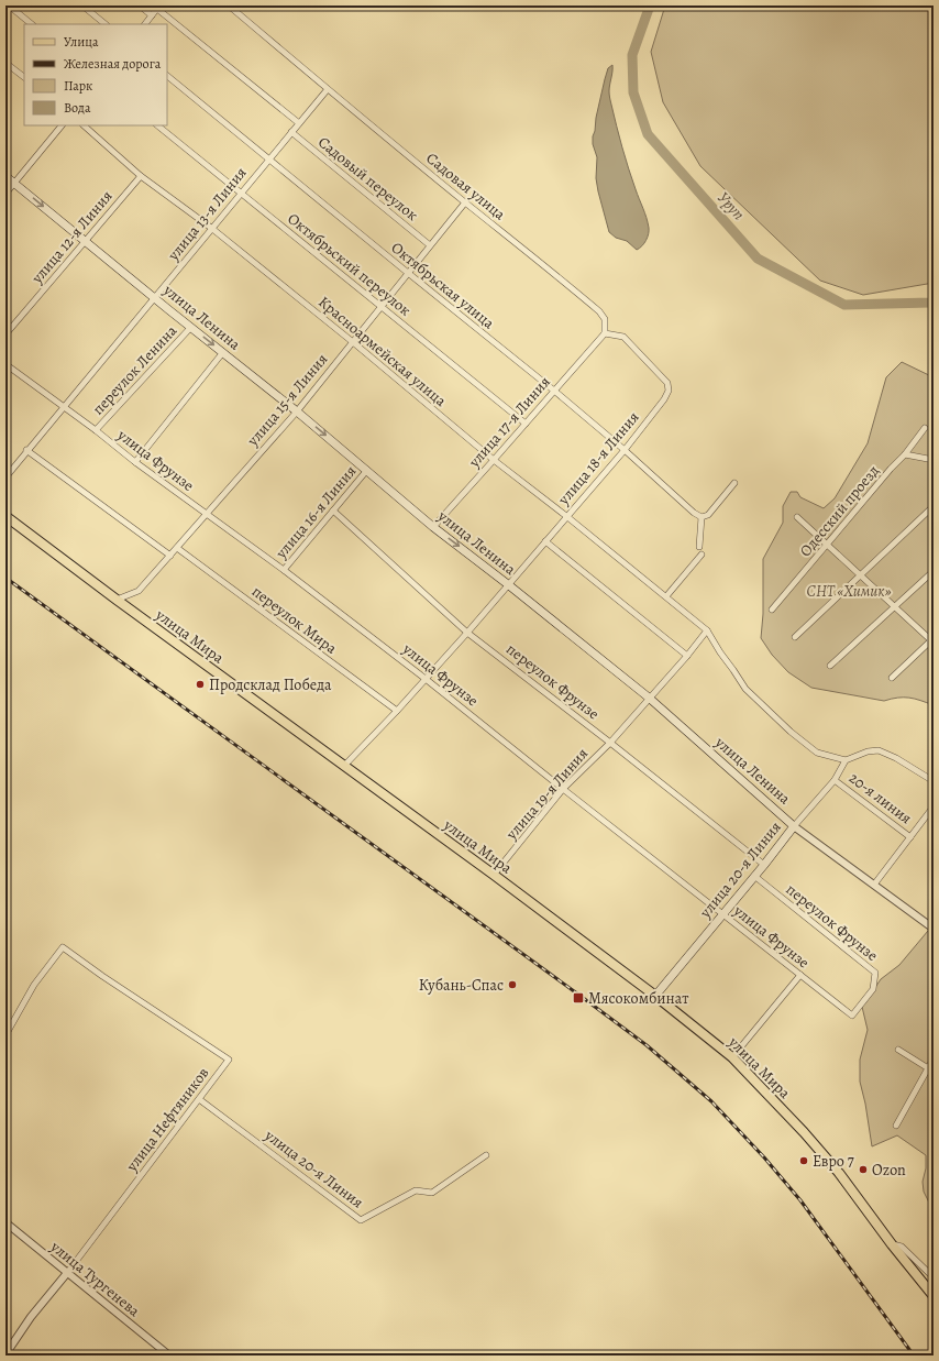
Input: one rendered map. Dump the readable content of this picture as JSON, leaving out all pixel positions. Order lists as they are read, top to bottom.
{
  "streets": {
    "main road": ["улица Ленина", "улица Мира", "улица 20-я Линия"],
    "street": [
      "Садовый переулок",
      "Садовая улица",
      "улица 13-я Линия",
      "улица 12-я Линия",
      "Октябрьский переулок",
      "Октябрьская улица",
      "Красноармейская улица",
      "переулок Ленина",
      "улица 15-я Линия",
      "улица 17-я Линия",
      "улица 18-я Линия",
      "улица Фрунзе",
      "Одесский проезд",
      "улица 16-я Линия",
      "переулок Мира",
      "переулок Фрунзе",
      "улица 19-я Линия",
      "20-я линия",
      "улица Нефтяников",
      "улица Тургенева"
    ]
  },
  "crossings": [
    ["Садовый переулок", "улица 13-я Линия"],
    ["Садовый переулок", "улица 15-я Линия"],
    ["Садовая улица", "улица 13-я Линия"],
    ["Садовая улица", "улица 15-я Линия"],
    ["Садовая улица", "улица 17-я Линия"],
    ["Садовая улица", "улица 18-я Линия"],
    ["улица 13-я Линия", "Октябрьский переулок"],
    ["улица 13-я Линия", "Октябрьская улица"],
    ["улица 13-я Линия", "улица Ленина"],
    ["улица 13-я Линия", "Красноармейская улица"],
    ["улица 13-я Линия", "улица Фрунзе"],
    ["улица 12-я Линия", "улица Ленина"],
    ["улица 12-я Линия", "Красноармейская улица"],
    ["Октябрьский переулок", "улица 15-я Линия"],
    ["Октябрьский переулок", "улица 17-я Линия"],
    ["Октябрьская улица", "улица 15-я Линия"],
    ["Октябрьская улица", "улица 17-я Линия"],
    ["Октябрьская улица", "улица 18-я Линия"],
    ["улица Ленина", "переулок Ленина"],
    ["улица Ленина", "улица 15-я Линия"],
    ["улица Ленина", "улица 17-я Линия"],
    ["улица Ленина", "улица 18-я Линия"],
    ["улица Ленина", "улица 16-я Линия"],
    ["улица Ленина", "улица 19-я Линия"],
    ["улица Ленина", "улица 20-я Линия"],
    ["Красноармейская улица", "улица 15-я Линия"],
    ["Красноармейская улица", "улица 17-я Линия"],
    ["Красноармейская улица", "улица 18-я Линия"],
    ["Красноармейская улица", "улица 19-я Линия"],
    ["Красноармейская улица", "улица 20-я Линия"],
    ["переулок Ленина", "улица Фрунзе"],
    ["улица 15-я Линия", "улица Фрунзе"],
    ["улица 15-я Линия", "переулок Мира"],
    ["улица 15-я Линия", "улица Мира"],
    ["улица 17-я Линия", "улица 18-я Линия"],
    ["улица 18-я Линия", "улица Фрунзе"],
    ["улица 18-я Линия", "переулок Мира"],
    ["улица 18-я Линия", "улица Мира"],
    ["улица 18-я Линия", "переулок Фрунзе"],
    ["улица Фрунзе", "улица 16-я Линия"],
    ["улица Фрунзе", "переулок Фрунзе"],
    ["улица Фрунзе", "улица 19-я Линия"],
    ["улица Фрунзе", "улица 20-я Линия"],
    ["улица 16-я Линия", "переулок Фрунзе"],
    ["улица Мира", "улица 19-я Линия"],
    ["улица Мира", "улица 20-я Линия"],
    ["переулок Фрунзе", "улица 19-я Линия"],
    ["переулок Фрунзе", "улица 20-я Линия"],
    ["20-я линия", "улица 20-я Линия"],
    ["улица 20-я Линия", "улица Нефтяников"],
    ["улица Нефтяников", "улица Тургенева"]
  ],
  "water": ["Уруп"],
  "parks": ["СНТ «Химик»"],
  "places": {
    "other": [
      "Продсклад Победа",
      "Кубань-Спас",
      "Евро 7",
      "Ozon"
    ],
    "transit": ["Мясокомбинат"]
  },
  "legend": [
    "Улица",
    "Железная дорога",
    "Парк",
    "Вода"
  ]
}
